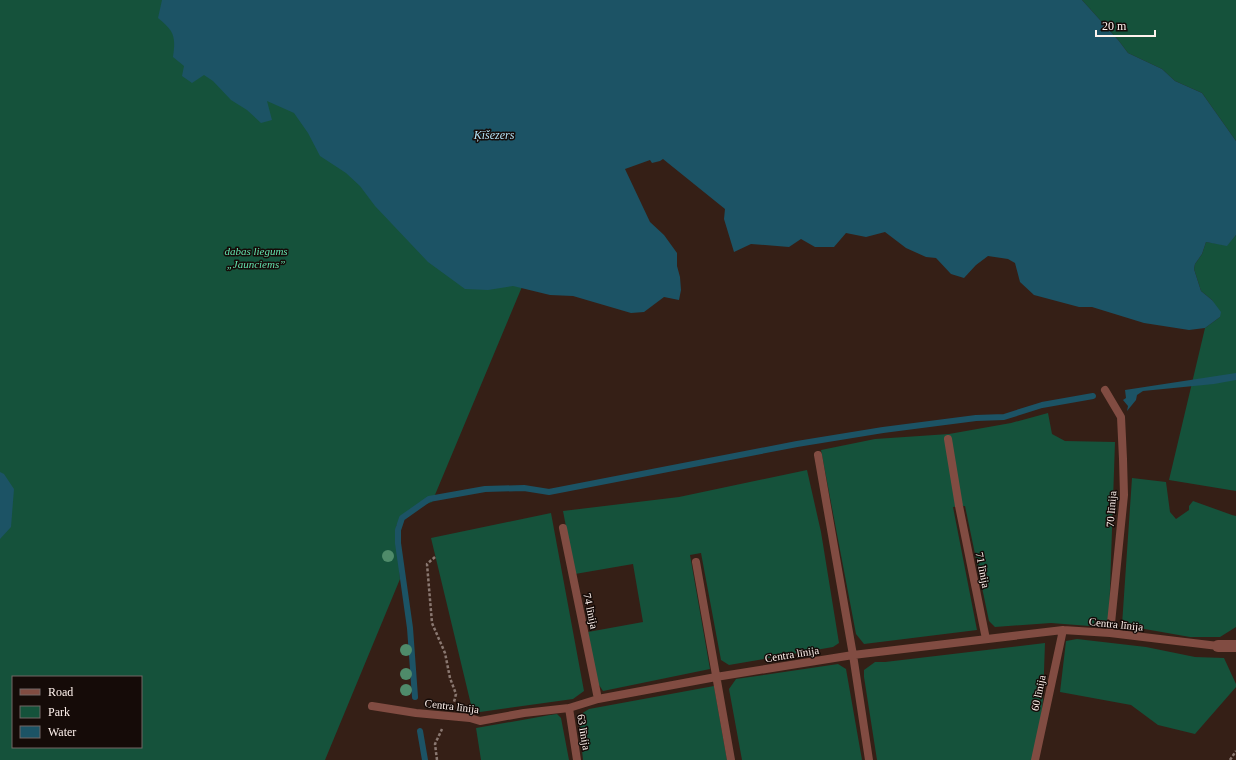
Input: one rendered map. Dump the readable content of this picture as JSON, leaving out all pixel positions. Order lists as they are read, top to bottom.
{
  "streets": {
    "lane": [
      "70 līnija",
      "71 līnija",
      "74 līnija",
      "Centra līnija",
      "60 līnija",
      "63 līnija"
    ]
  },
  "crossings": [
    ["70 līnija", "Centra līnija"],
    ["71 līnija", "Centra līnija"],
    ["74 līnija", "Centra līnija"],
    ["Centra līnija", "60 līnija"],
    ["Centra līnija", "63 līnija"]
  ],
  "water": ["Ķīšezers"],
  "parks": ["dabas liegums „Jaunciems”"],
  "legend": ["Road", "Park", "Water"],
  "scale_bar": "20 m"
}
